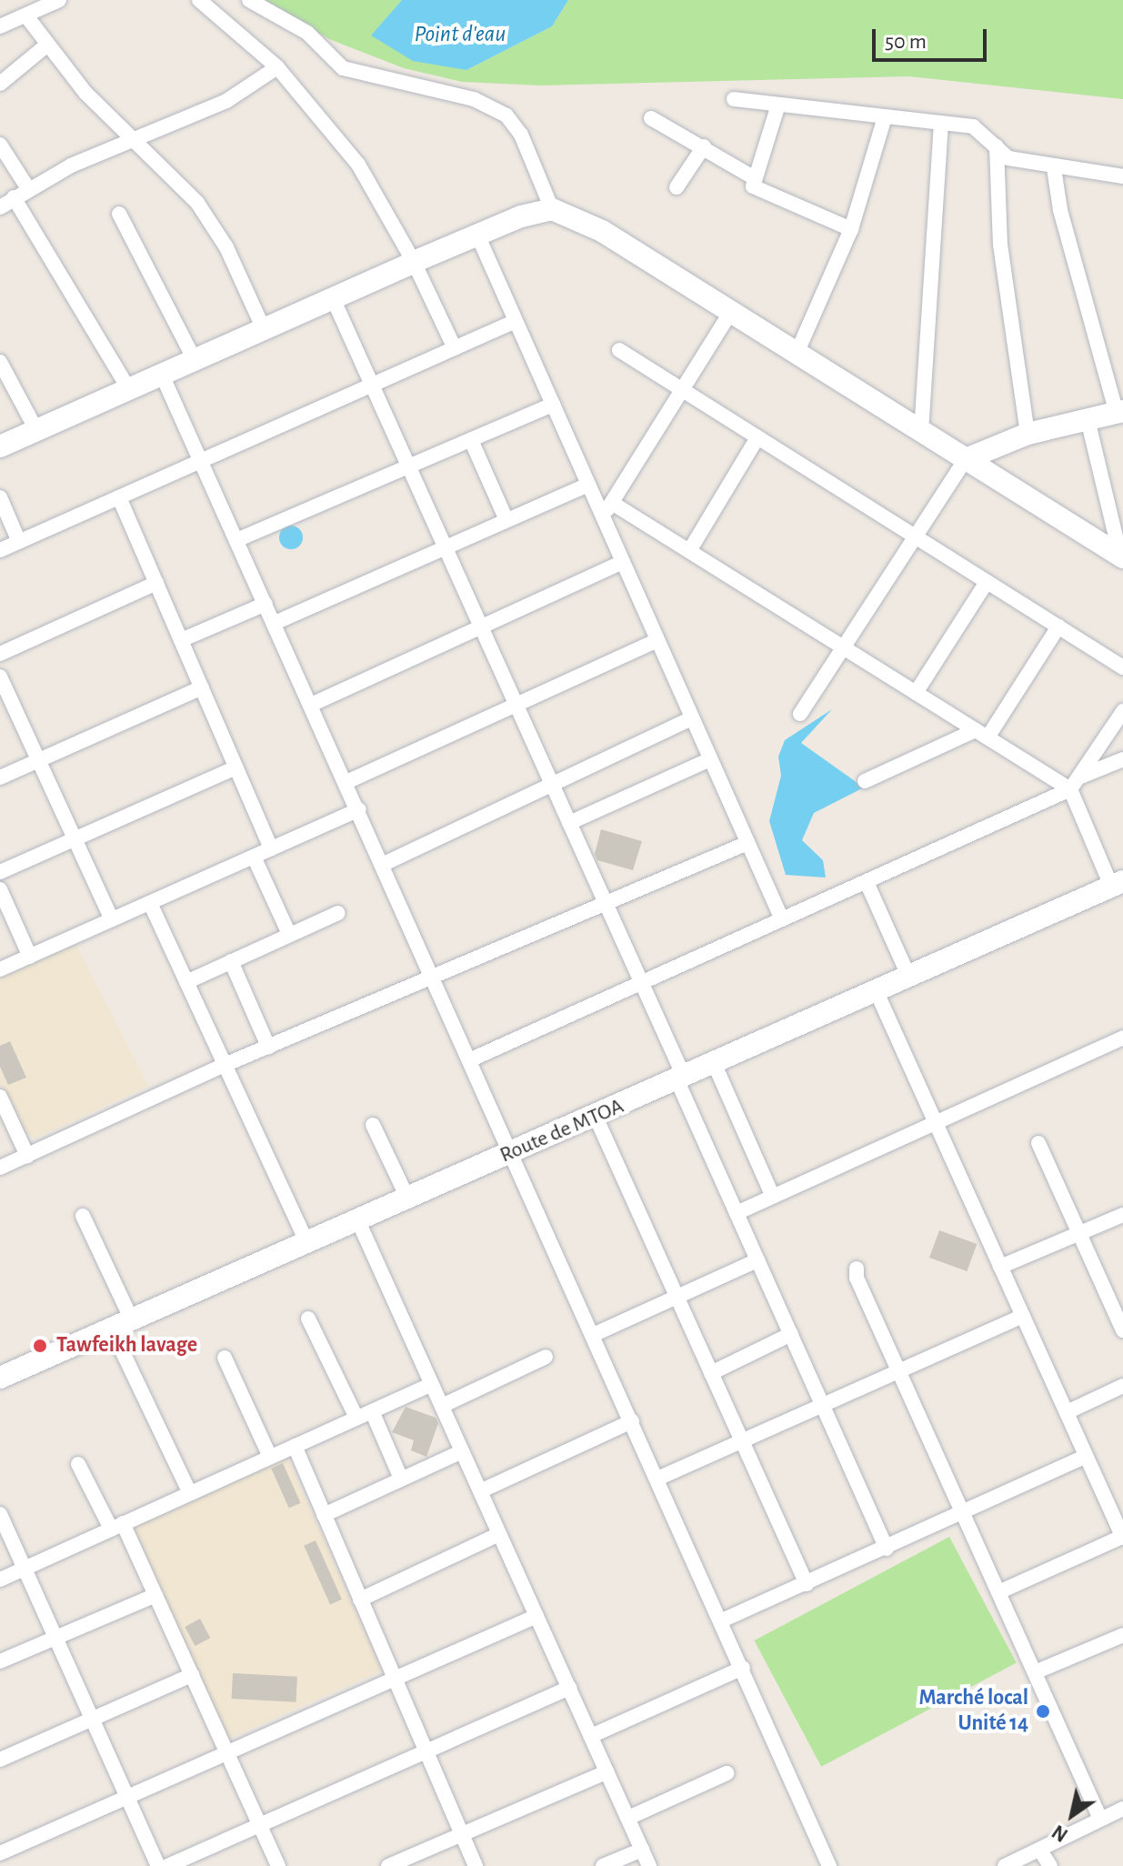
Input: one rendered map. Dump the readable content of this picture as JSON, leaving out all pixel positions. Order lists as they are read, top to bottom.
{
  "streets": {
    "street": ["Route de MTOA"]
  },
  "water": ["Point d'eau"],
  "places": ["Tawfeikh lavage", "Marché local Unité 14"],
  "scale_bar": "50 m",
  "north": "bottom left"
}
